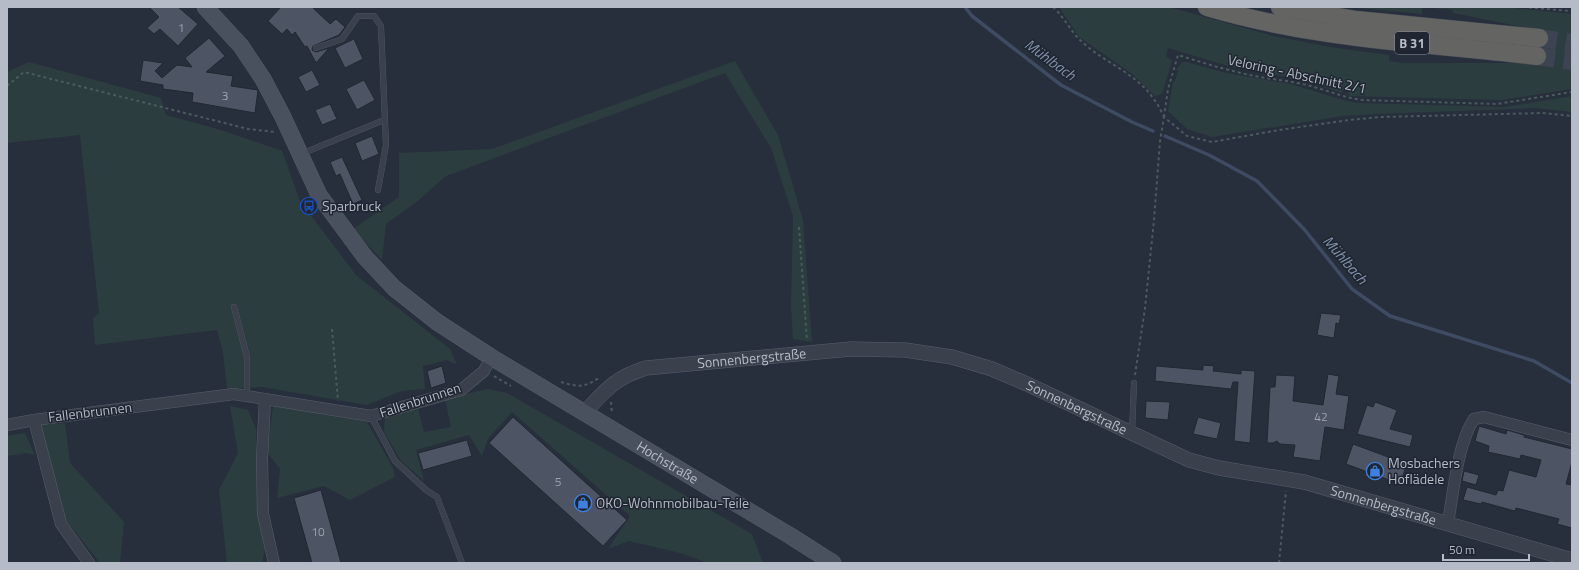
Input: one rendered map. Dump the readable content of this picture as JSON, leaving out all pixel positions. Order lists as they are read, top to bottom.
{
  "streets": {
    "highway": ["B 31"],
    "main road": ["Hochstraße"],
    "street": ["Sonnenbergstraße", "Fallenbrunnen"],
    "path": ["Veloring - Abschnitt 2/1"]
  },
  "crossings": [
    ["Sonnenbergstraße", "Hochstraße"]
  ],
  "water": ["Mühlbach"],
  "places": {
    "bus stop": ["Sparbruck"],
    "shop": ["Mosbachers Hoflädele", "OKO-Wohnmobilbau-Teile"]
  },
  "house_numbers": [
    "1",
    "3",
    "42",
    "5",
    "10"
  ],
  "scale_bar": "50 m"
}
